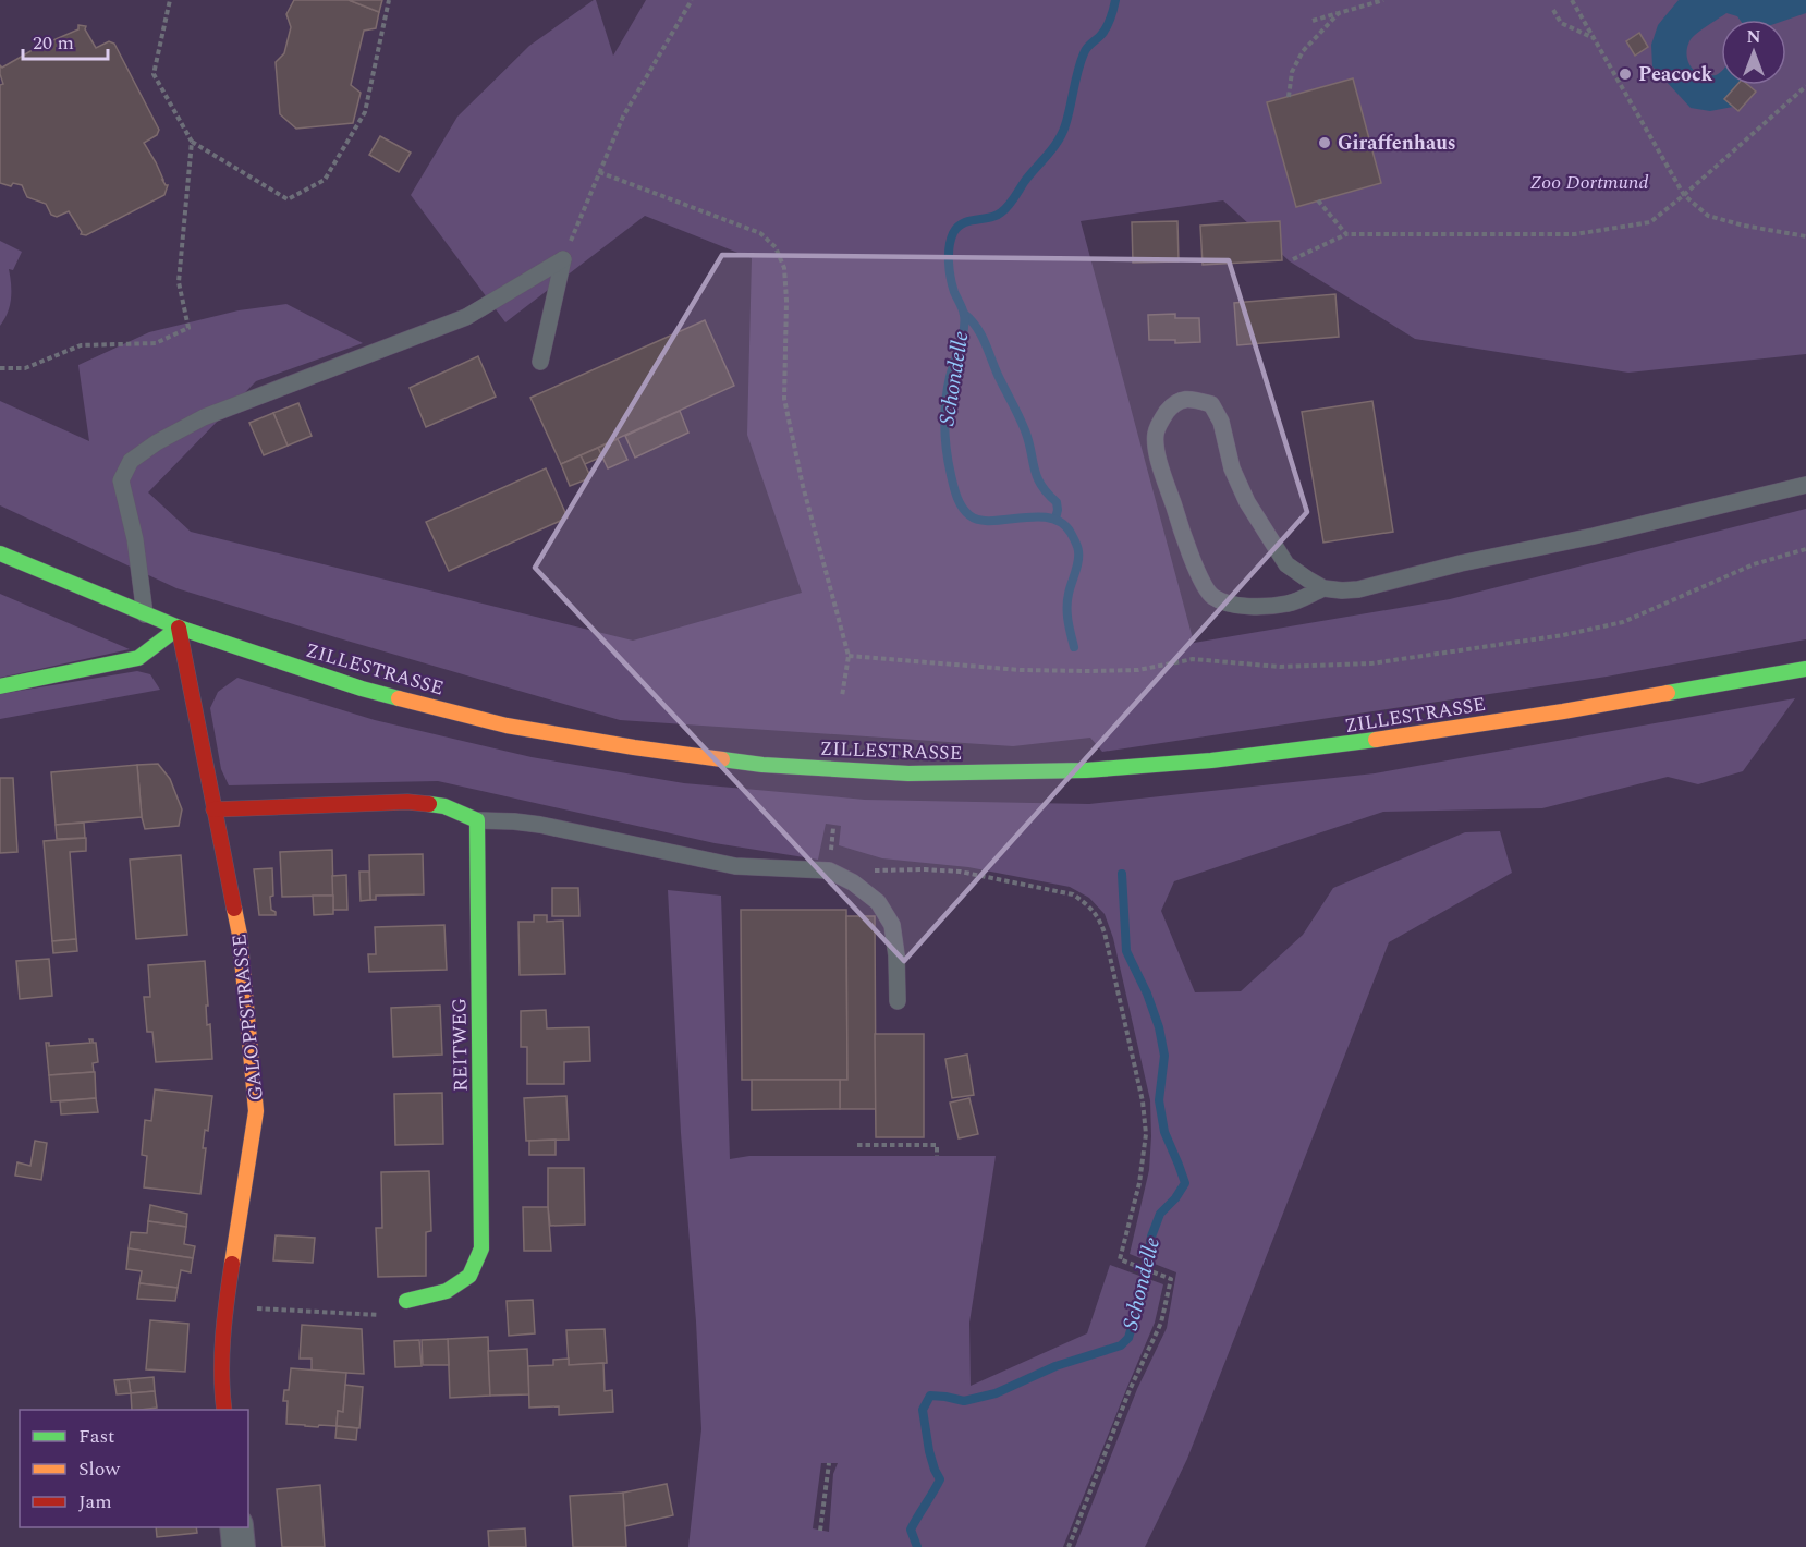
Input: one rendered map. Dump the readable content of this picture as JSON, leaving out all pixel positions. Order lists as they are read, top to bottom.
{
  "streets": {
    "main road": ["ZILLESTRASSE", "GALOPPSTRASSE", "REITWEG"]
  },
  "crossings": [
    ["ZILLESTRASSE", "GALOPPSTRASSE"]
  ],
  "water": ["Schondelle"],
  "parks": ["Zoo Dortmund"],
  "places": ["Peacock", "Giraffenhaus"],
  "legend": ["Fast", "Slow", "Jam"],
  "scale_bar": "20 m",
  "north": "top"
}
